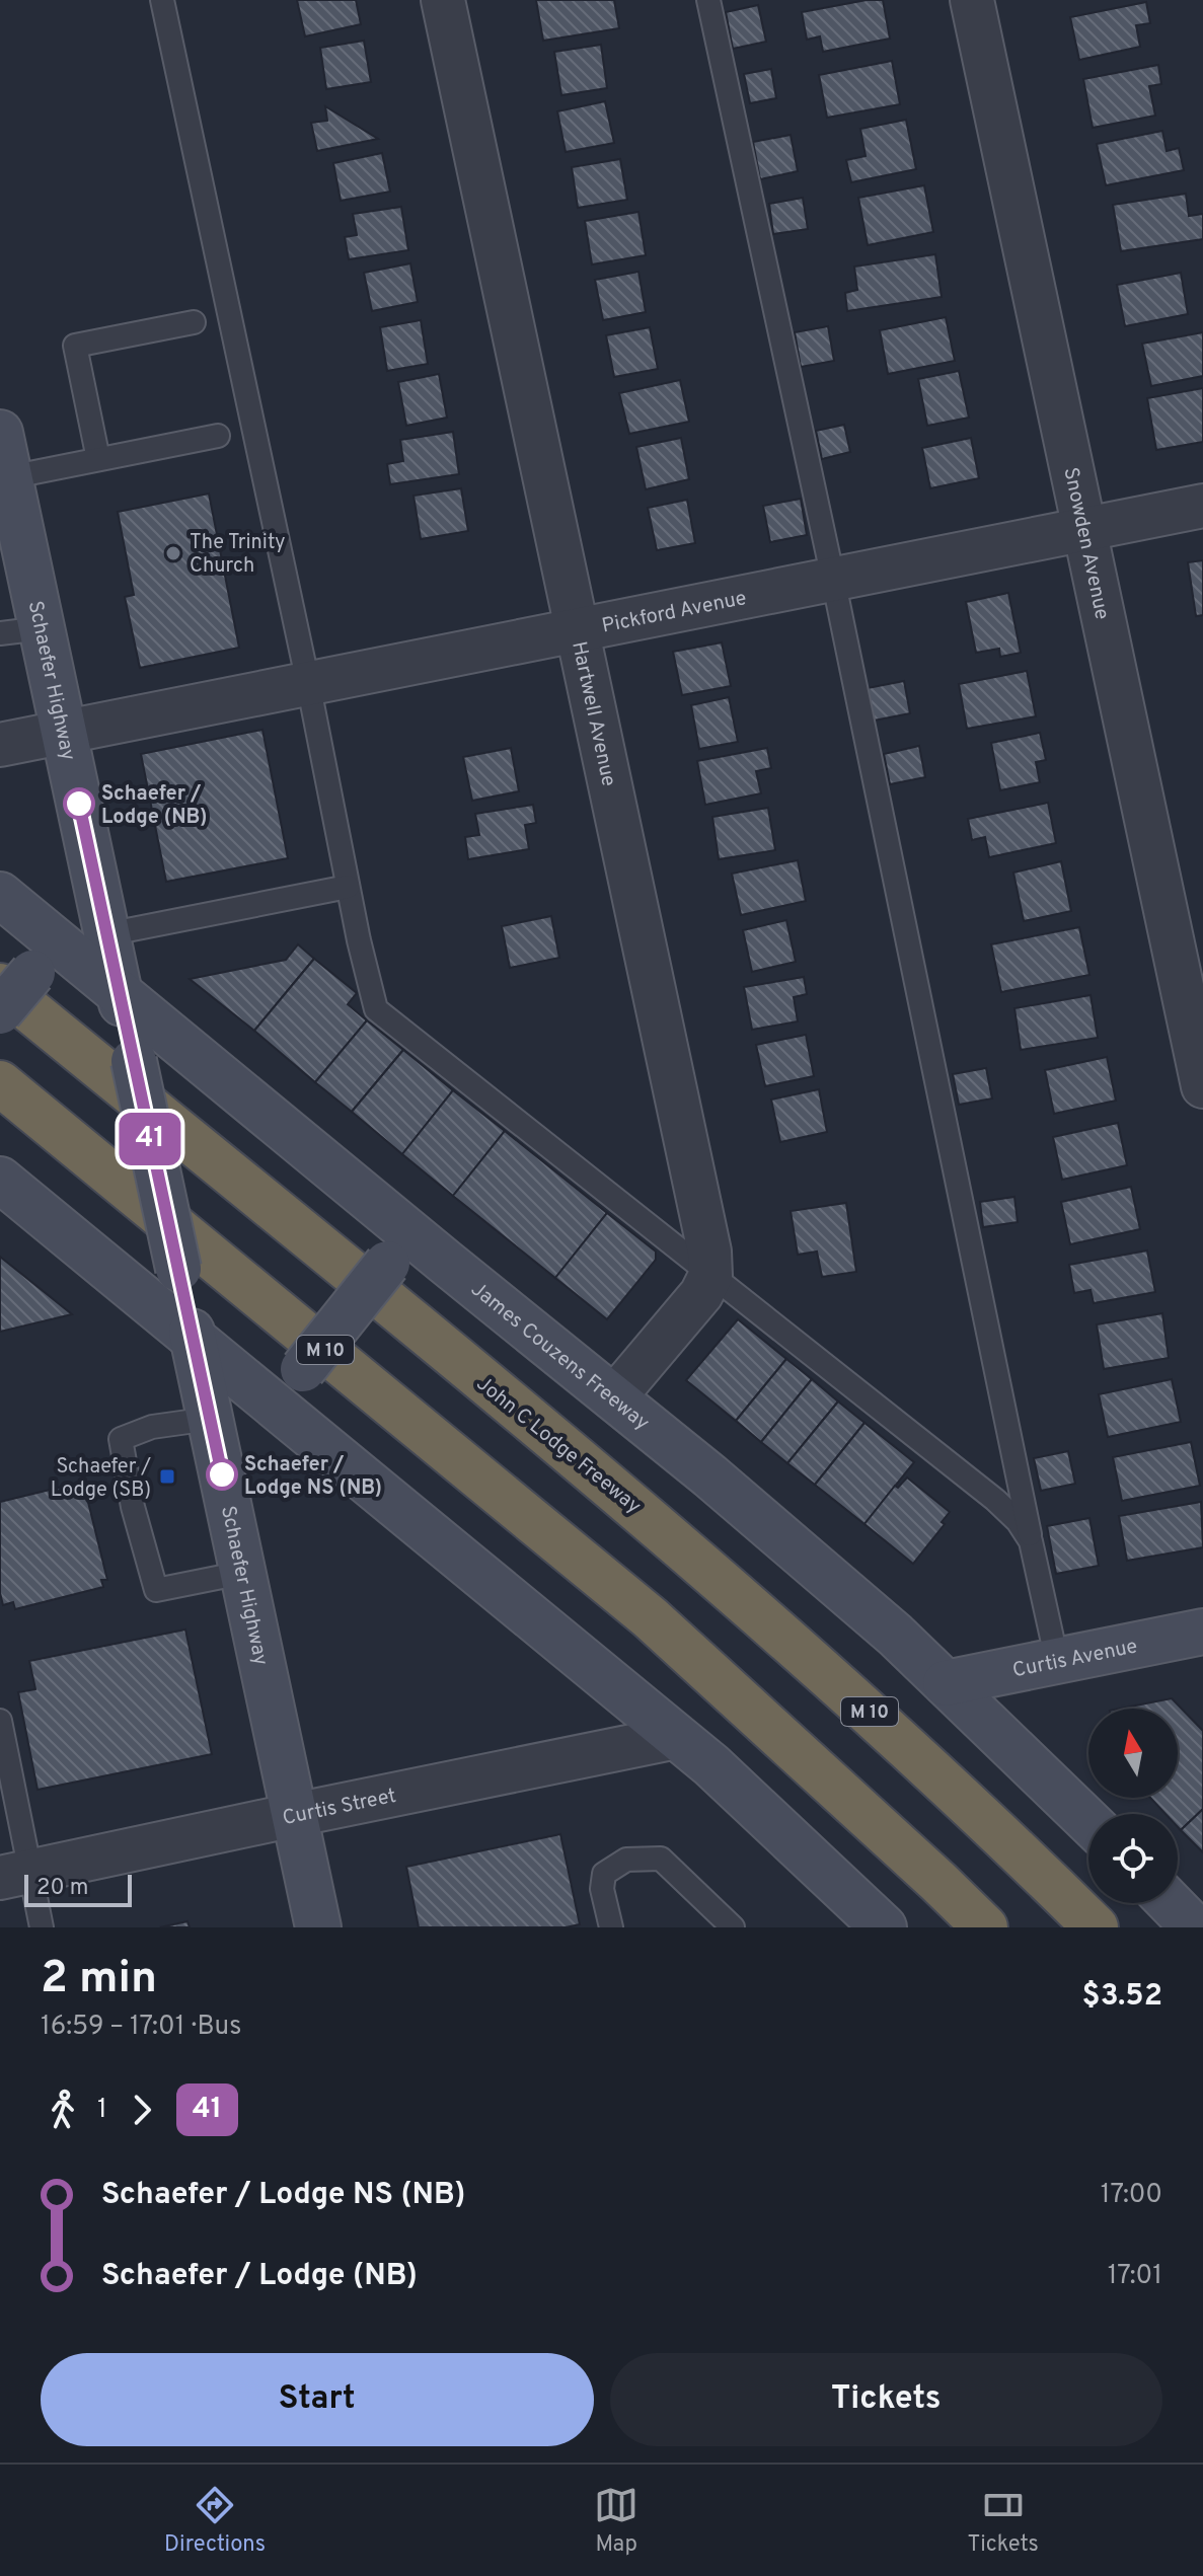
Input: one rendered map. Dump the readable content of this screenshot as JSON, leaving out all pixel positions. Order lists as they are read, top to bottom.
{
  "streets": {
    "highway": ["M 10", "John C Lodge Freeway"],
    "main road": ["Schaefer Highway", "James Couzens Freeway", "Curtis Avenue"],
    "street": [
      "Snowden Avenue",
      "Pickford Avenue",
      "Hartwell Avenue",
      "Curtis Street"
    ]
  },
  "crossings": [
    ["Snowden Avenue", "Pickford Avenue"],
    ["Pickford Avenue", "Schaefer Highway"],
    ["Pickford Avenue", "Hartwell Avenue"],
    ["Schaefer Highway", "James Couzens Freeway"],
    ["Schaefer Highway", "Curtis Street"],
    ["James Couzens Freeway", "Curtis Avenue"]
  ],
  "places": {
    "other": ["The Trinity Church", "Schaefer / Lodge (NB)", "Schaefer / Lodge NS (NB)"],
    "transit": ["Schaefer / Lodge (SB)"]
  },
  "lines": ["bus line 41"],
  "scale_bar": "20 m",
  "north": "top",
  "page": {
    "on_map": "41",
    "scale": "20 m",
    "heading": ["2 min", "16:59 – 17:01 · Bus", "$3.52"],
    "legs": ["1", "41"],
    "list": [
      {
        "name": "Schaefer / Lodge NS (NB)",
        "value": "17:00"
      },
      {
        "name": "Schaefer / Lodge (NB)",
        "value": "17:01"
      }
    ],
    "buttons": ["Start", "Tickets"],
    "tabs": ["Directions", "Map", "Tickets"]
  }
}
